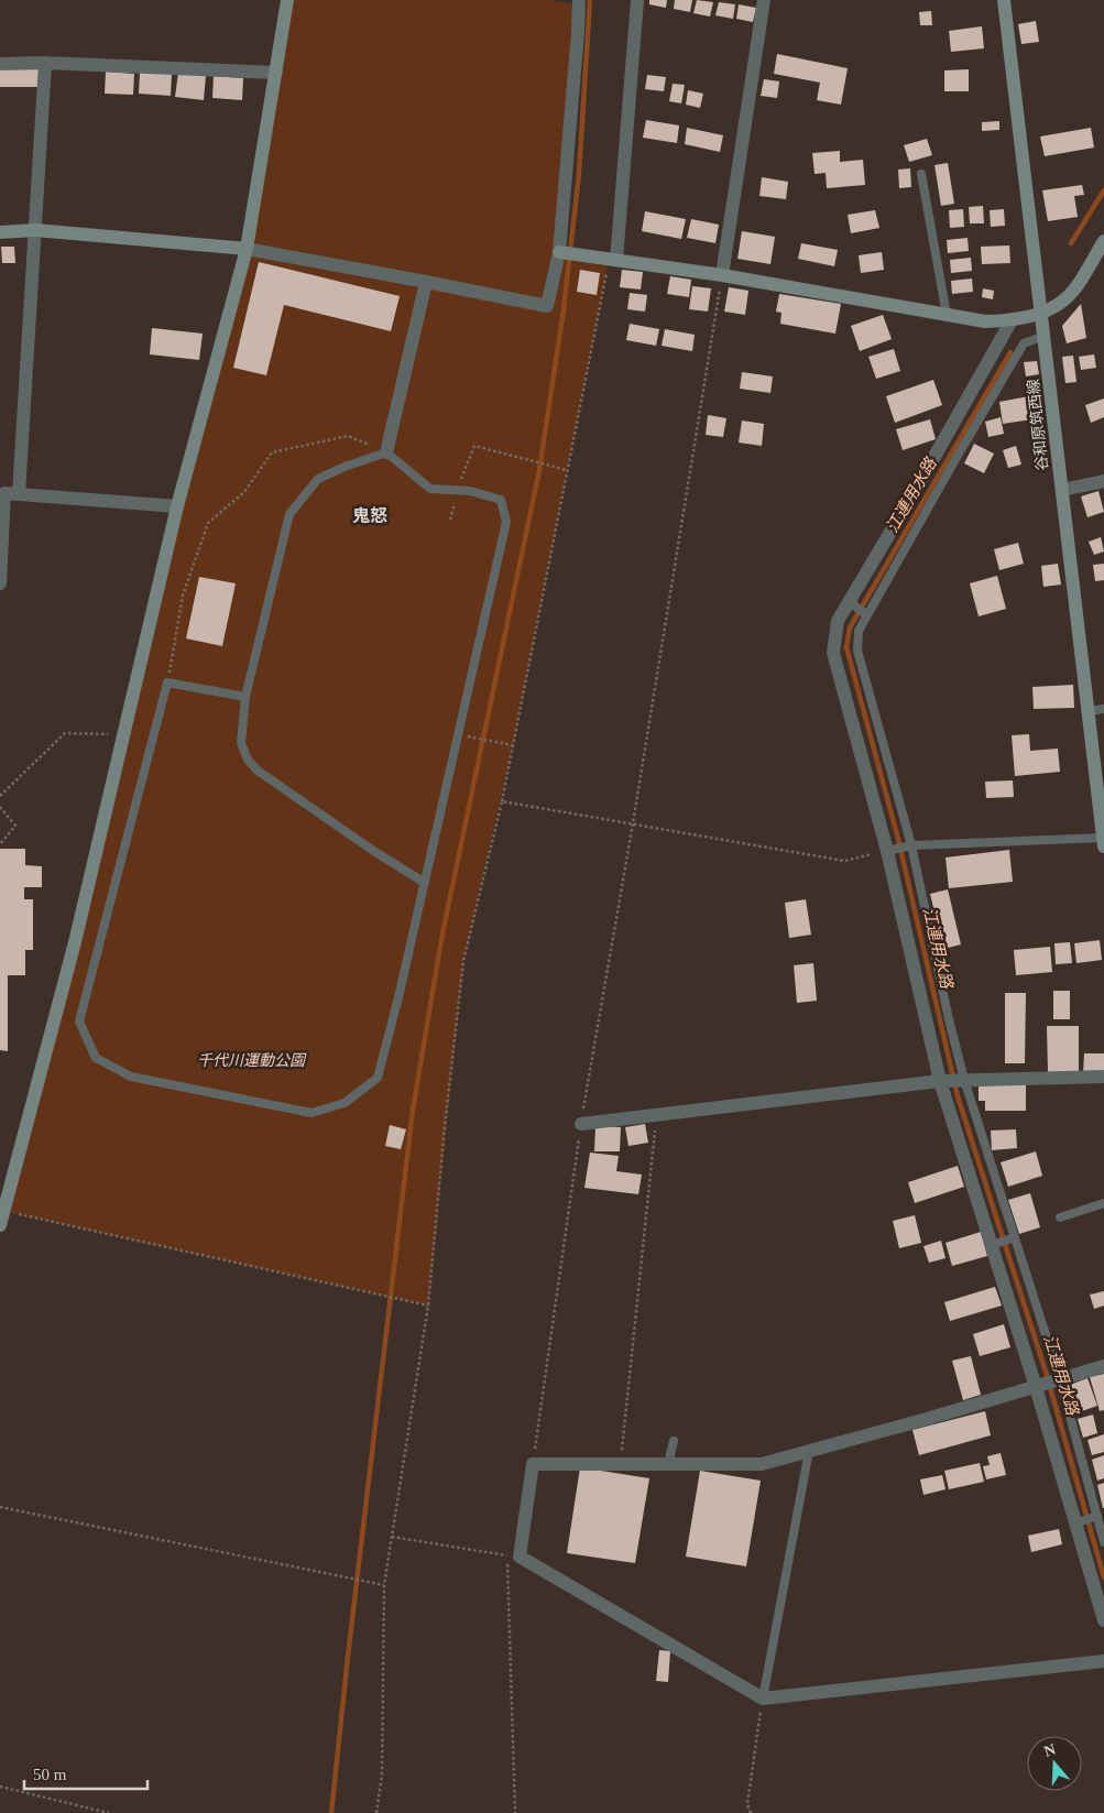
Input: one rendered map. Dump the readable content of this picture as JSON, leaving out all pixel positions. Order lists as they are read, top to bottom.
{
  "streets": {
    "street": ["谷和原筑西線"]
  },
  "districts": ["鬼怒"],
  "water": ["江連用水路"],
  "parks": ["千代川運動公園"],
  "scale_bar": "50 m",
  "north": "top"
}
